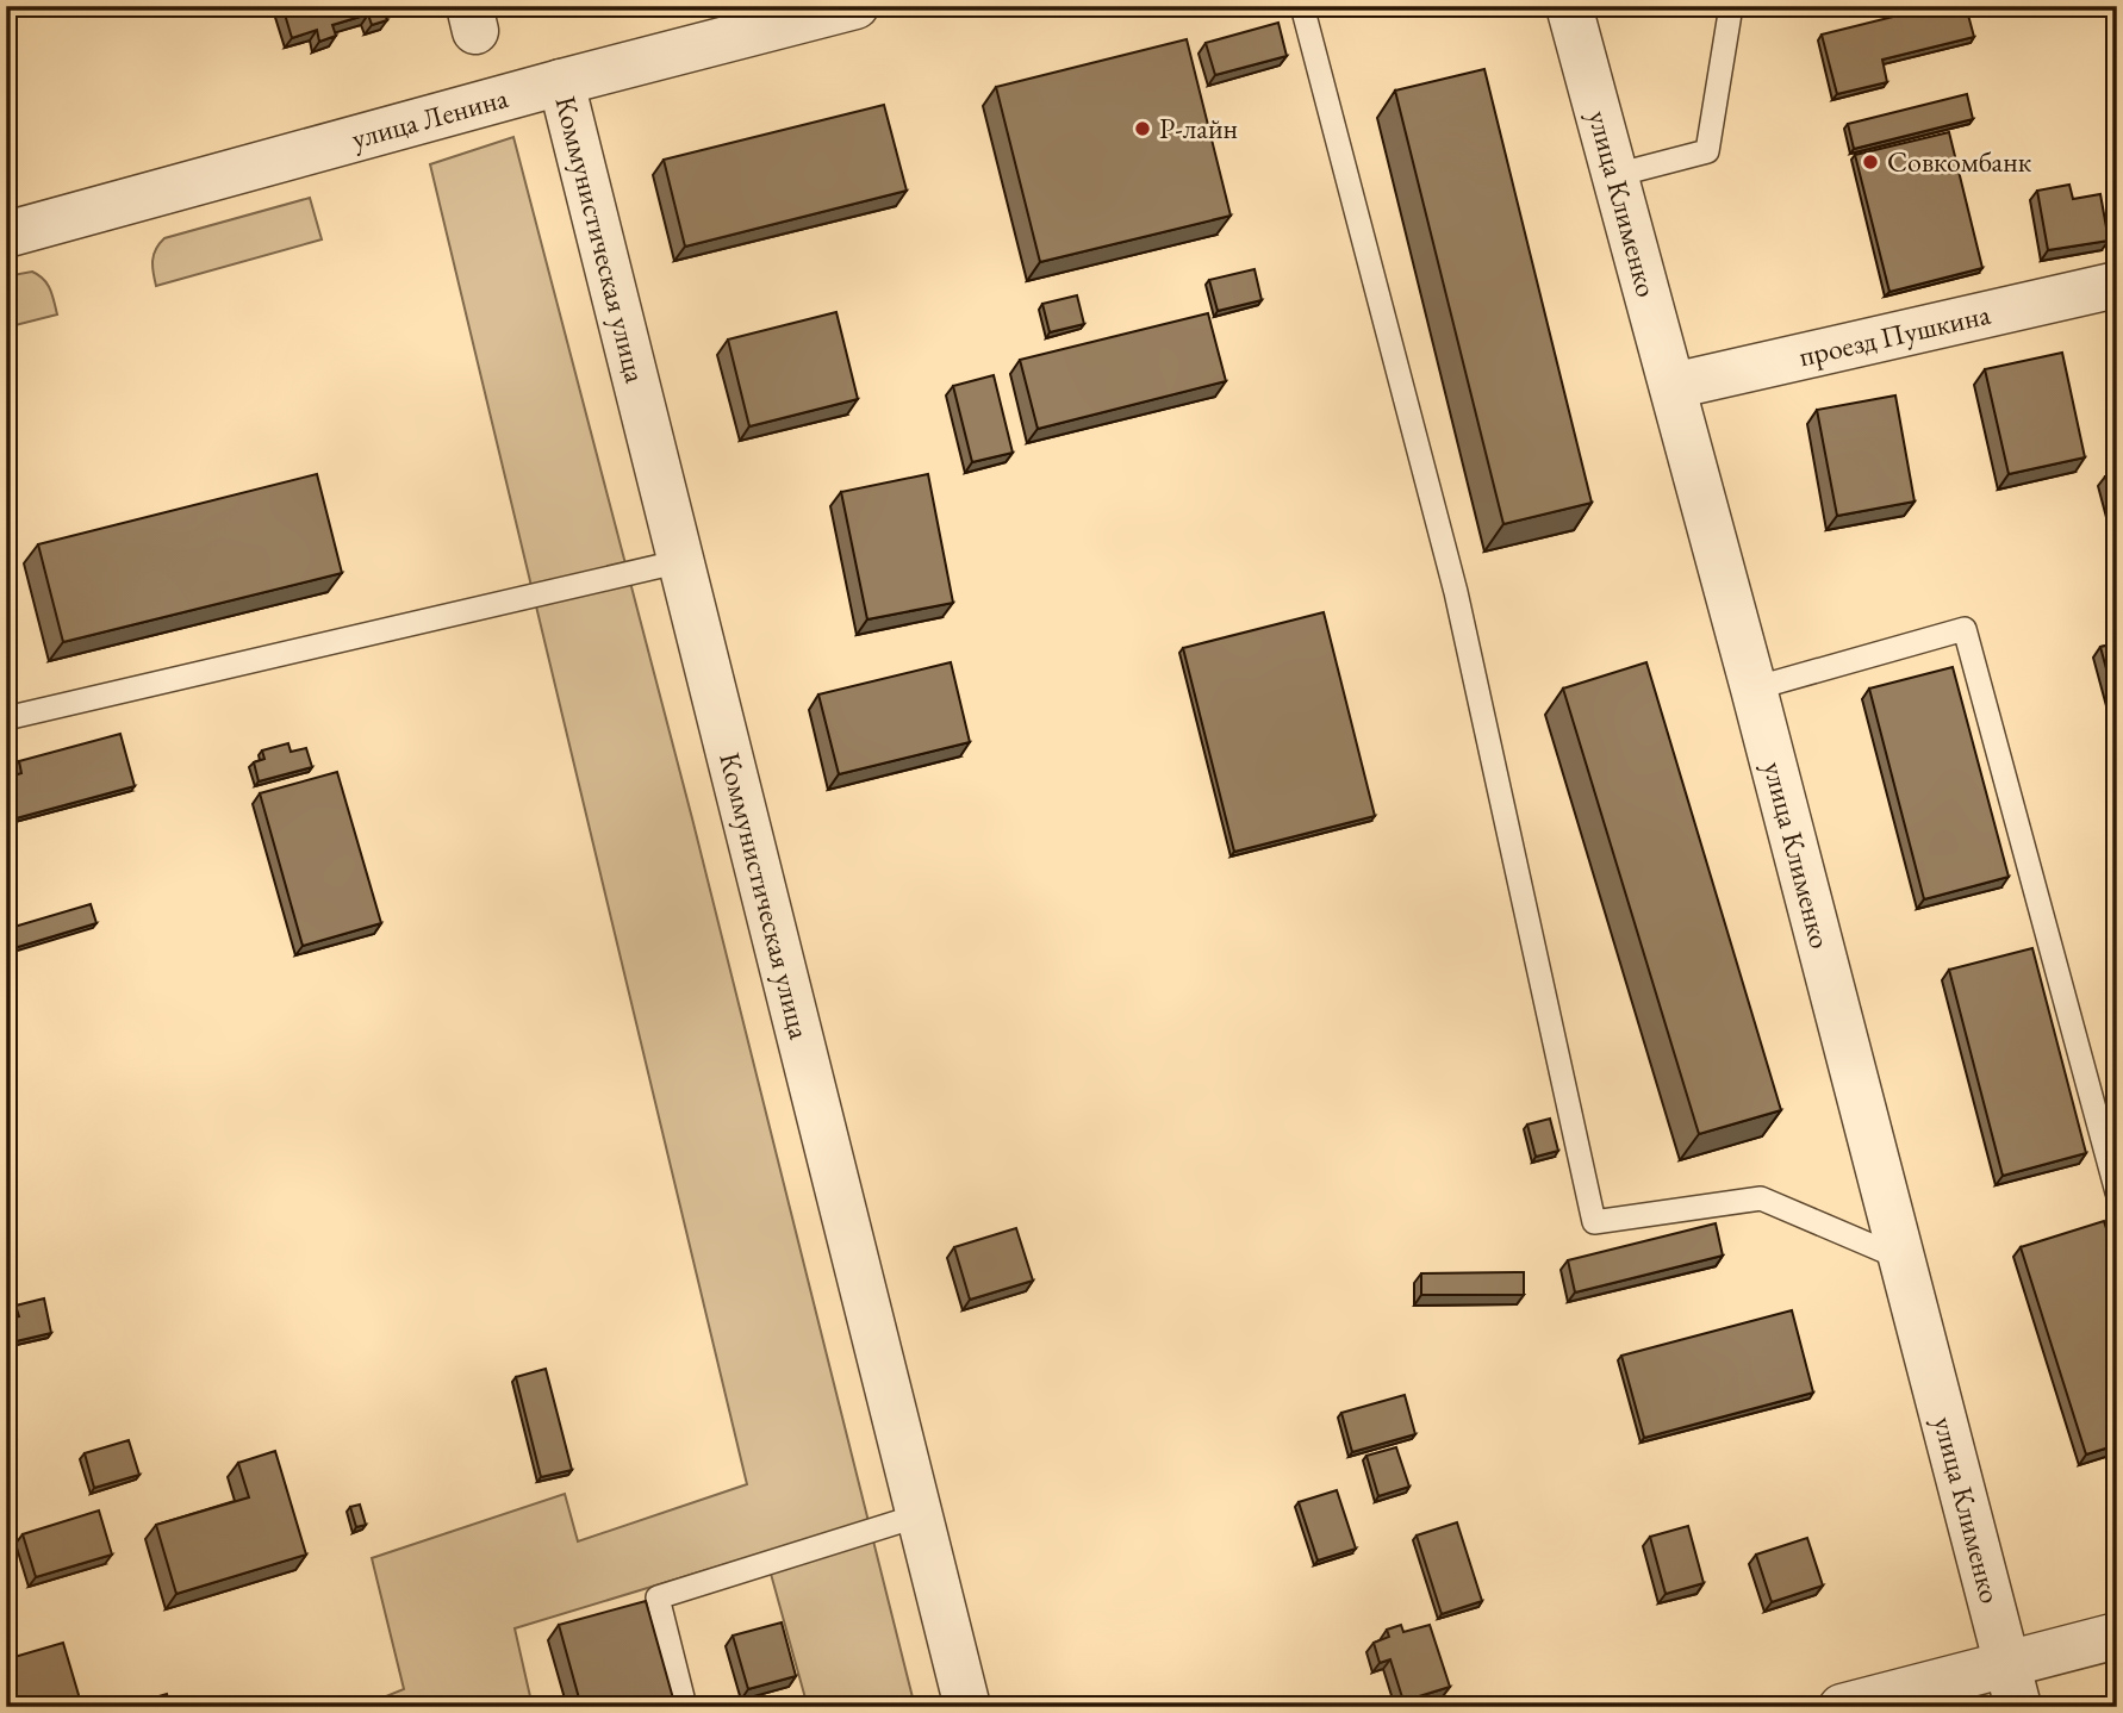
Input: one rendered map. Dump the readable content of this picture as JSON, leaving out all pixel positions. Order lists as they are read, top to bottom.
{
  "streets": {
    "street": [
      "улица Ленина",
      "улица Клименко",
      "Коммунистическая улица",
      "проезд Пушкина"
    ]
  },
  "crossings": [
    ["улица Ленина", "Коммунистическая улица"],
    ["улица Клименко", "проезд Пушкина"]
  ],
  "places": ["Р-лайн", "Совкомбанк"]
}
